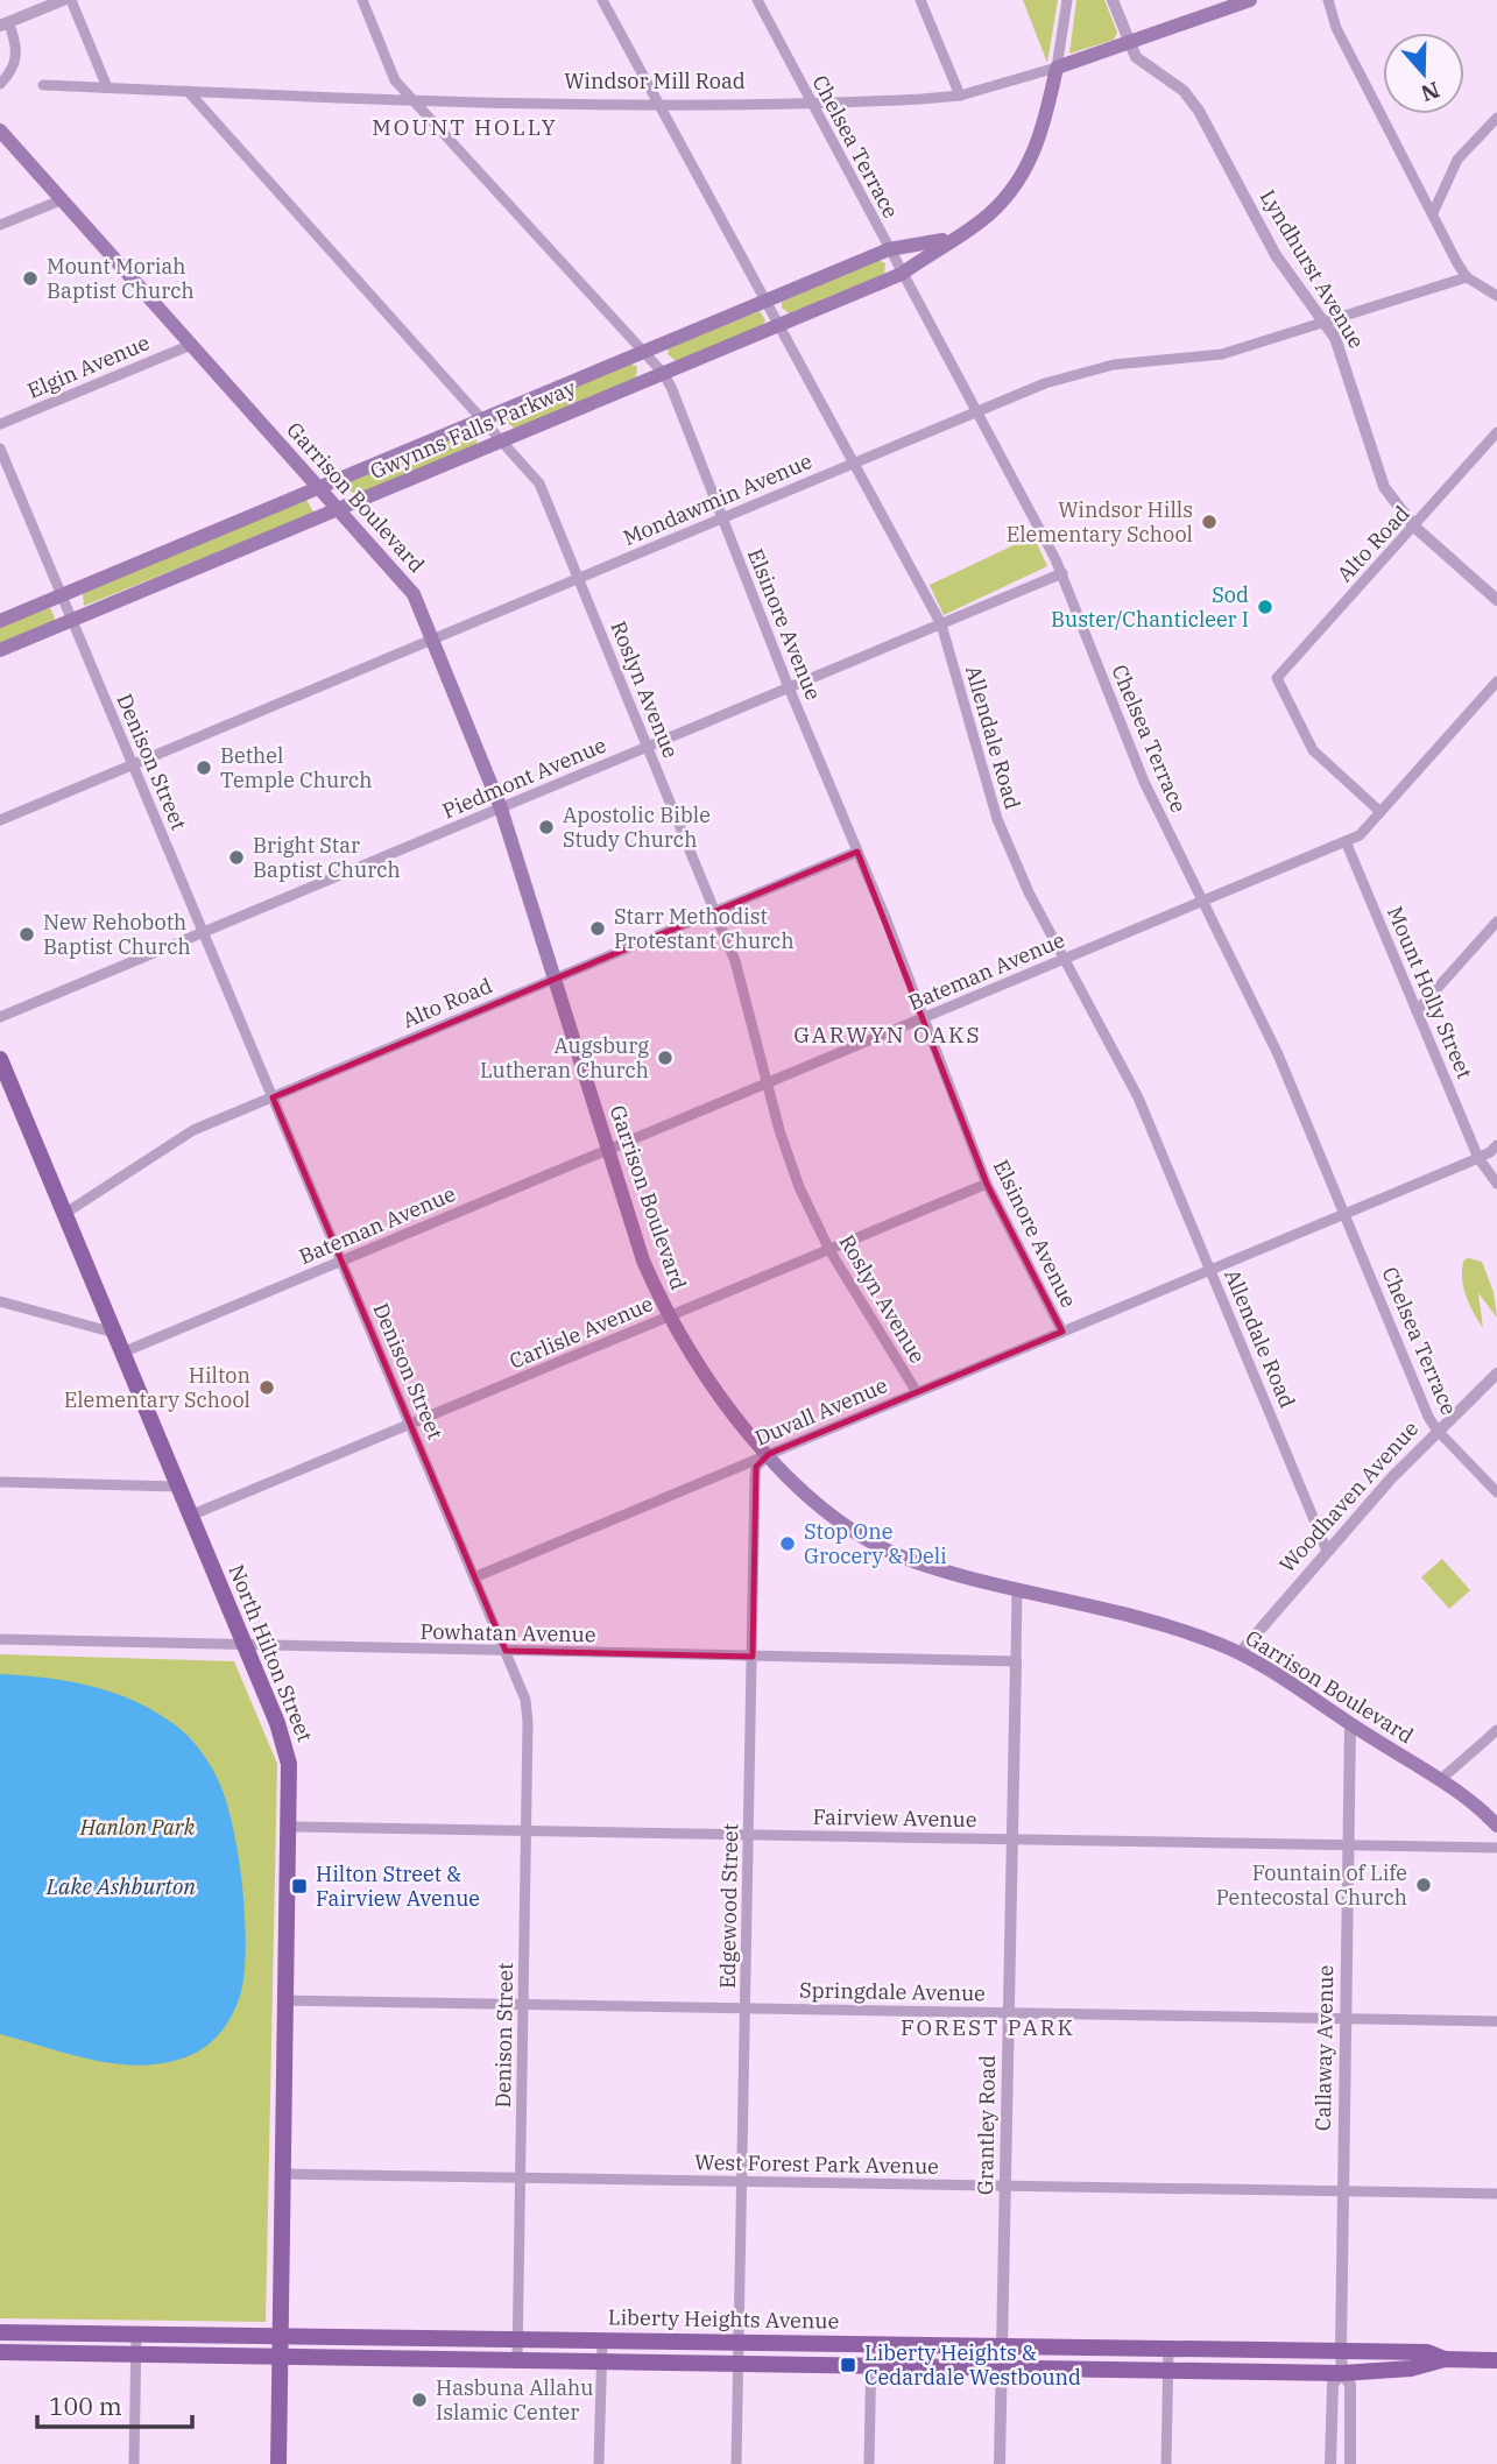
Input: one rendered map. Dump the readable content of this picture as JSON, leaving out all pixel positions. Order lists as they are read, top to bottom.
{
  "streets": {
    "main road": [
      "Windsor Mill Road",
      "Gwynns Falls Parkway",
      "Garrison Boulevard",
      "North Hilton Street",
      "Liberty Heights Avenue"
    ],
    "street": [
      "Chelsea Terrace",
      "Lyndhurst Avenue",
      "Elgin Avenue",
      "Mondawmin Avenue",
      "Alto Road",
      "Elsinore Avenue",
      "Roslyn Avenue",
      "Allendale Road",
      "Denison Street",
      "Piedmont Avenue",
      "Bateman Avenue",
      "Mount Holly Street",
      "Carlisle Avenue",
      "Duvall Avenue",
      "Woodhaven Avenue",
      "Powhatan Avenue",
      "Fairview Avenue",
      "Edgewood Street",
      "Springdale Avenue",
      "Callaway Avenue",
      "Grantley Road",
      "West Forest Park Avenue"
    ]
  },
  "crossings": [
    ["Windsor Mill Road", "Chelsea Terrace"],
    ["Windsor Mill Road", "Lyndhurst Avenue"],
    ["Windsor Mill Road", "Gwynns Falls Parkway"],
    ["Windsor Mill Road", "Elsinore Avenue"],
    ["Windsor Mill Road", "Roslyn Avenue"],
    ["Windsor Mill Road", "Allendale Road"],
    ["Chelsea Terrace", "Gwynns Falls Parkway"],
    ["Chelsea Terrace", "Mondawmin Avenue"],
    ["Chelsea Terrace", "Piedmont Avenue"],
    ["Chelsea Terrace", "Bateman Avenue"],
    ["Chelsea Terrace", "Duvall Avenue"],
    ["Chelsea Terrace", "Woodhaven Avenue"],
    ["Lyndhurst Avenue", "Mondawmin Avenue"],
    ["Lyndhurst Avenue", "Alto Road"],
    ["Elgin Avenue", "Garrison Boulevard"],
    ["Gwynns Falls Parkway", "Garrison Boulevard"],
    ["Gwynns Falls Parkway", "Elsinore Avenue"],
    ["Gwynns Falls Parkway", "Roslyn Avenue"],
    ["Gwynns Falls Parkway", "Allendale Road"],
    ["Gwynns Falls Parkway", "Denison Street"],
    ["Garrison Boulevard", "Mondawmin Avenue"],
    ["Garrison Boulevard", "Alto Road"],
    ["Garrison Boulevard", "Piedmont Avenue"],
    ["Garrison Boulevard", "Bateman Avenue"],
    ["Garrison Boulevard", "Carlisle Avenue"],
    ["Garrison Boulevard", "Duvall Avenue"],
    ["Garrison Boulevard", "Woodhaven Avenue"],
    ["Garrison Boulevard", "Edgewood Street"],
    ["Garrison Boulevard", "Callaway Avenue"],
    ["Garrison Boulevard", "Grantley Road"],
    ["Mondawmin Avenue", "Elsinore Avenue"],
    ["Mondawmin Avenue", "Roslyn Avenue"],
    ["Mondawmin Avenue", "Allendale Road"],
    ["Mondawmin Avenue", "Denison Street"],
    ["Alto Road", "Elsinore Avenue"],
    ["Alto Road", "Roslyn Avenue"],
    ["Alto Road", "Denison Street"],
    ["Alto Road", "Bateman Avenue"],
    ["Alto Road", "North Hilton Street"],
    ["Elsinore Avenue", "Piedmont Avenue"],
    ["Elsinore Avenue", "Bateman Avenue"],
    ["Elsinore Avenue", "Carlisle Avenue"],
    ["Elsinore Avenue", "Duvall Avenue"],
    ["Roslyn Avenue", "Piedmont Avenue"],
    ["Roslyn Avenue", "Bateman Avenue"],
    ["Roslyn Avenue", "Carlisle Avenue"],
    ["Roslyn Avenue", "Duvall Avenue"],
    ["Allendale Road", "Piedmont Avenue"],
    ["Allendale Road", "Bateman Avenue"],
    ["Allendale Road", "Duvall Avenue"],
    ["Allendale Road", "Woodhaven Avenue"],
    ["Denison Street", "Piedmont Avenue"],
    ["Denison Street", "Bateman Avenue"],
    ["Denison Street", "Carlisle Avenue"],
    ["Denison Street", "Duvall Avenue"],
    ["Denison Street", "Powhatan Avenue"],
    ["Denison Street", "Fairview Avenue"],
    ["Denison Street", "Springdale Avenue"],
    ["Denison Street", "West Forest Park Avenue"],
    ["Denison Street", "Liberty Heights Avenue"],
    ["Bateman Avenue", "Mount Holly Street"],
    ["Bateman Avenue", "North Hilton Street"],
    ["Mount Holly Street", "Duvall Avenue"],
    ["Carlisle Avenue", "North Hilton Street"],
    ["Duvall Avenue", "Edgewood Street"],
    ["Powhatan Avenue", "North Hilton Street"],
    ["Powhatan Avenue", "Edgewood Street"],
    ["Powhatan Avenue", "Grantley Road"],
    ["North Hilton Street", "Fairview Avenue"],
    ["North Hilton Street", "Springdale Avenue"],
    ["North Hilton Street", "West Forest Park Avenue"],
    ["North Hilton Street", "Liberty Heights Avenue"],
    ["Fairview Avenue", "Edgewood Street"],
    ["Fairview Avenue", "Callaway Avenue"],
    ["Fairview Avenue", "Grantley Road"],
    ["Edgewood Street", "Springdale Avenue"],
    ["Edgewood Street", "West Forest Park Avenue"],
    ["Edgewood Street", "Liberty Heights Avenue"],
    ["Springdale Avenue", "Callaway Avenue"],
    ["Springdale Avenue", "Grantley Road"],
    ["Callaway Avenue", "West Forest Park Avenue"],
    ["Callaway Avenue", "Liberty Heights Avenue"],
    ["Grantley Road", "West Forest Park Avenue"],
    ["Grantley Road", "Liberty Heights Avenue"]
  ],
  "districts": ["MOUNT HOLLY", "GARWYN OAKS", "FOREST PARK"],
  "water": ["Lake Ashburton"],
  "parks": ["Hanlon Park"],
  "places": {
    "other": [
      "Mount Moriah Baptist Church",
      "Windsor Hills Elementary School",
      "Sod Buster/Chanticleer I",
      "Bethel Temple Church",
      "Apostolic Bible Study Church",
      "Bright Star Baptist Church",
      "Starr Methodist Protestant Church",
      "New Rehoboth Baptist Church",
      "Augsburg Lutheran Church",
      "Hilton Elementary School",
      "Stop One Grocery & Deli",
      "Fountain of Life Pentecostal Church",
      "Hasbuna Allahu Islamic Center"
    ],
    "transit": ["Hilton Street & Fairview Avenue", "Liberty Heights & Cedardale Westbound"]
  },
  "scale_bar": "100 m",
  "north": "bottom"
}
